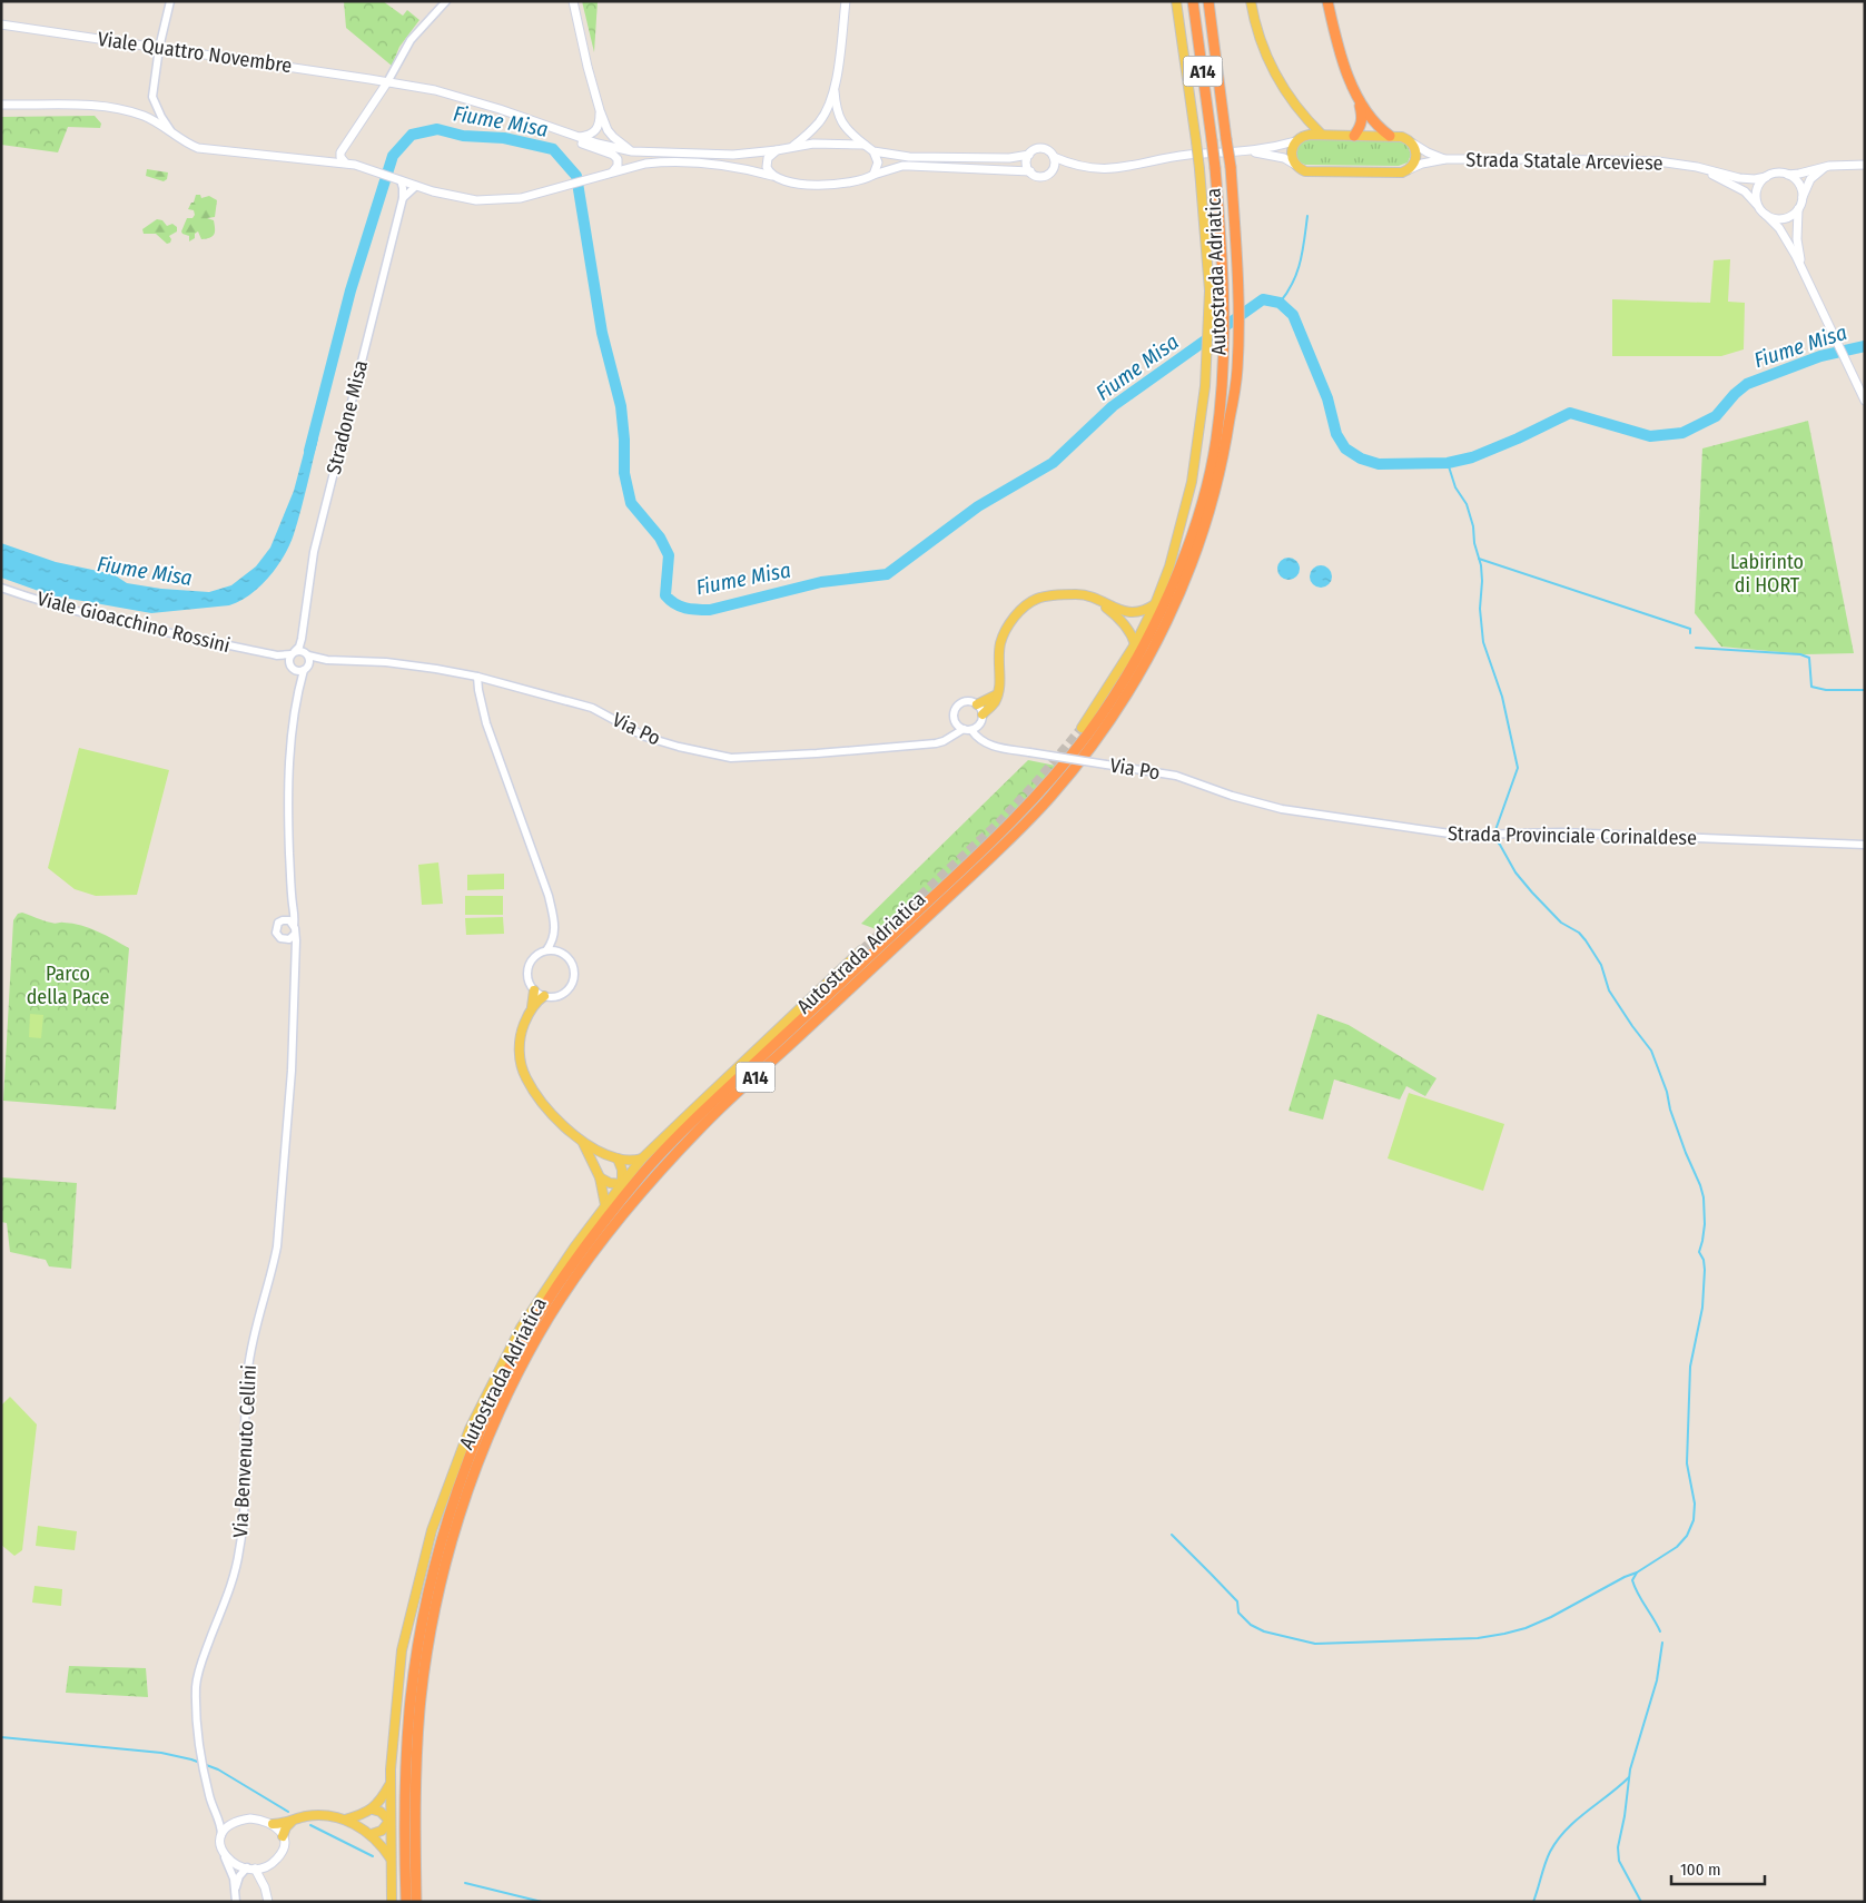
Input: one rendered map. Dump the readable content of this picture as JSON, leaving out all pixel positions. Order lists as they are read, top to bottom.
{
  "streets": {
    "highway": ["A14", "Autostrada Adriatica"],
    "main road": ["Viale Quattro Novembre", "Strada Statale Arceviese"],
    "street": [
      "Stradone Misa",
      "Viale Gioacchino Rossini",
      "Via Po",
      "Strada Provinciale Corinaldese",
      "Via Benvenuto Cellini"
    ]
  },
  "crossings": [
    ["Stradone Misa", "Viale Gioacchino Rossini"],
    ["Stradone Misa", "Via Po"],
    ["Stradone Misa", "Via Benvenuto Cellini"],
    ["Viale Gioacchino Rossini", "Via Po"],
    ["Viale Gioacchino Rossini", "Via Benvenuto Cellini"],
    ["Via Po", "Strada Provinciale Corinaldese"],
    ["Via Po", "Via Benvenuto Cellini"]
  ],
  "water": ["Fiume Misa"],
  "parks": ["Labirinto di HORT", "Parco della Pace"],
  "scale_bar": "100 m"
}
